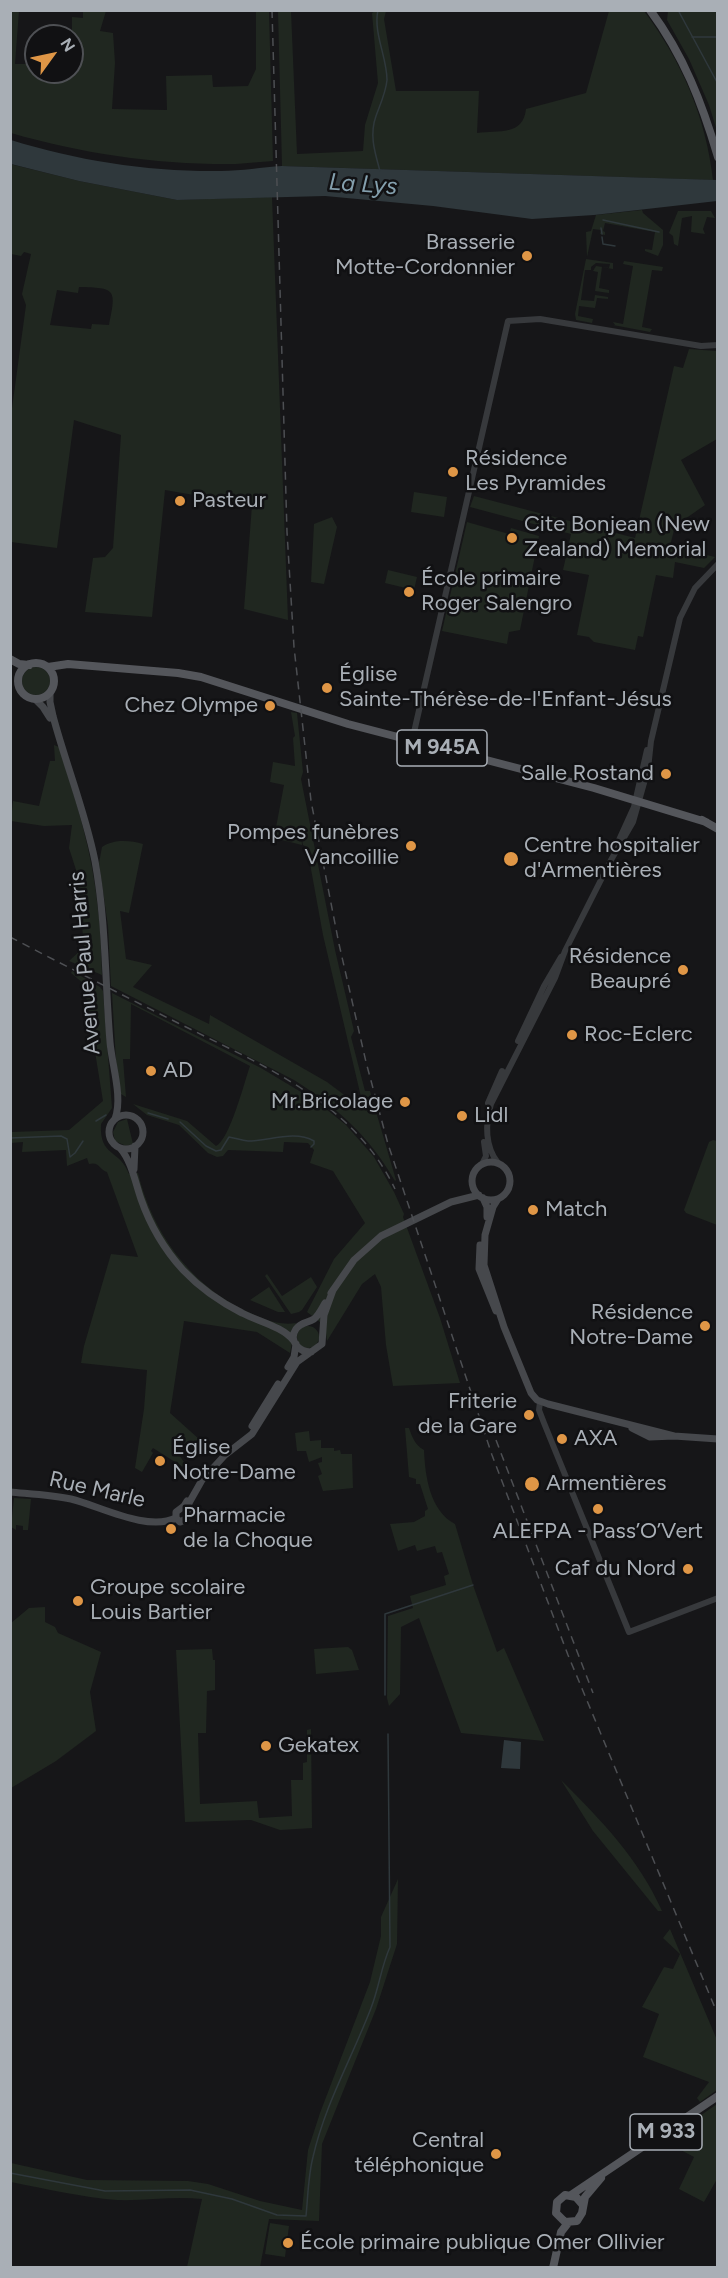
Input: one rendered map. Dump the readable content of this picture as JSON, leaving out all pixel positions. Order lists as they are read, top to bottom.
{
  "streets": {
    "main road": [
      "M 945A",
      "Avenue Paul Harris",
      "Rue Marle",
      "M 933"
    ]
  },
  "crossings": [
    ["M 945A", "Avenue Paul Harris"]
  ],
  "water": ["La Lys"],
  "places": [
    "Brasserie Motte-Cordonnier",
    "Résidence Les Pyramides",
    "Pasteur",
    "Cite Bonjean (New Zealand) Memorial",
    "École primaire Roger Salengro",
    "Église Sainte-Thérèse-de-l'Enfant-Jésus",
    "Chez Olympe",
    "Salle Rostand",
    "Pompes funèbres Vancoillie",
    "Centre hospitalier d'Armentières",
    "Résidence Beaupré",
    "Roc-Eclerc",
    "AD",
    "Mr.Bricolage",
    "Lidl",
    "Match",
    "Résidence Notre-Dame",
    "Friterie de la Gare",
    "AXA",
    "Église Notre-Dame",
    "Armentières",
    "ALEFPA - Pass’O’Vert",
    "Pharmacie de la Choque",
    "Caf du Nord",
    "Groupe scolaire Louis Bartier",
    "Gekatex",
    "Central téléphonique",
    "École primaire publique Omer Ollivier"
  ],
  "north": "top right"
}
